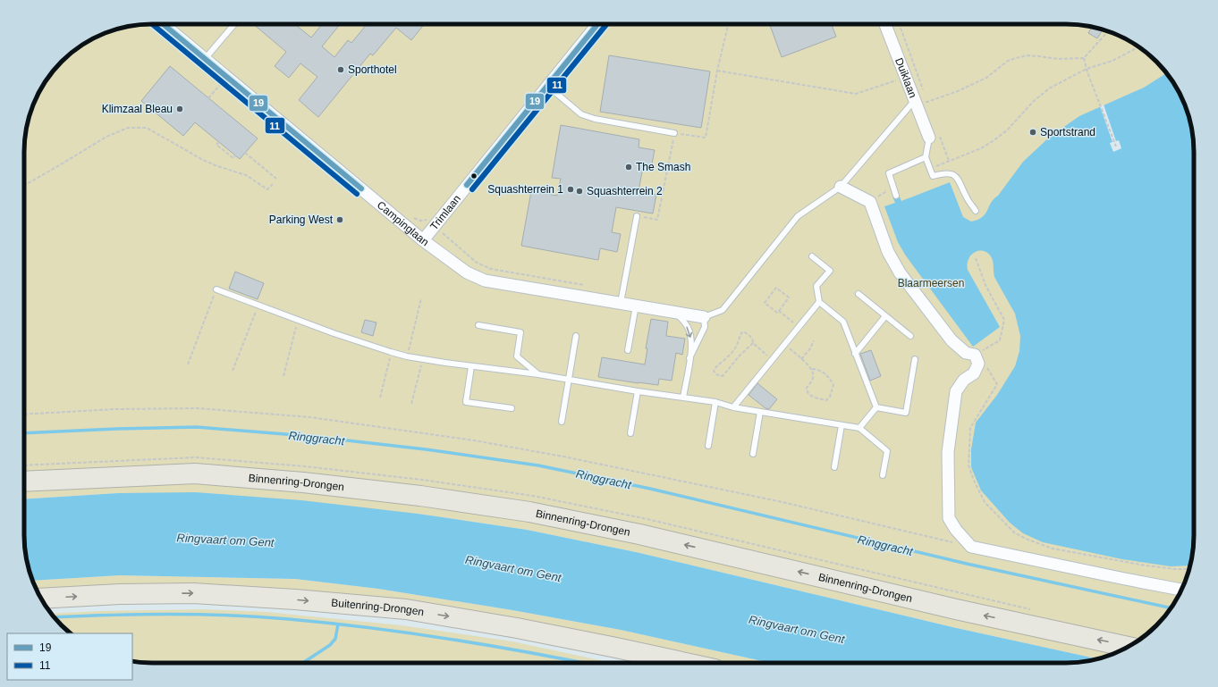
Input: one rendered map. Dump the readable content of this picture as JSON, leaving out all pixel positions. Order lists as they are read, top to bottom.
{
  "streets": {
    "highway": ["Binnenring-Drongen", "Buitenring-Drongen"],
    "street": ["Duiklaan", "Trimlaan", "Campinglaan"]
  },
  "crossings": [
    ["Trimlaan", "Campinglaan"]
  ],
  "one_way": ["Binnenring-Drongen", "Buitenring-Drongen"],
  "water": ["Ringgracht", "Ringvaart om Gent"],
  "parks": ["Blaarmeersen"],
  "places": [
    "Sporthotel",
    "Klimzaal Bleau",
    "Sportstrand",
    "The Smash",
    "Squashterrein 1",
    "Squashterrein 2",
    "Parking West"
  ],
  "lines": ["transit line 19", "transit line 11"],
  "legend": ["19", "11"]
}
